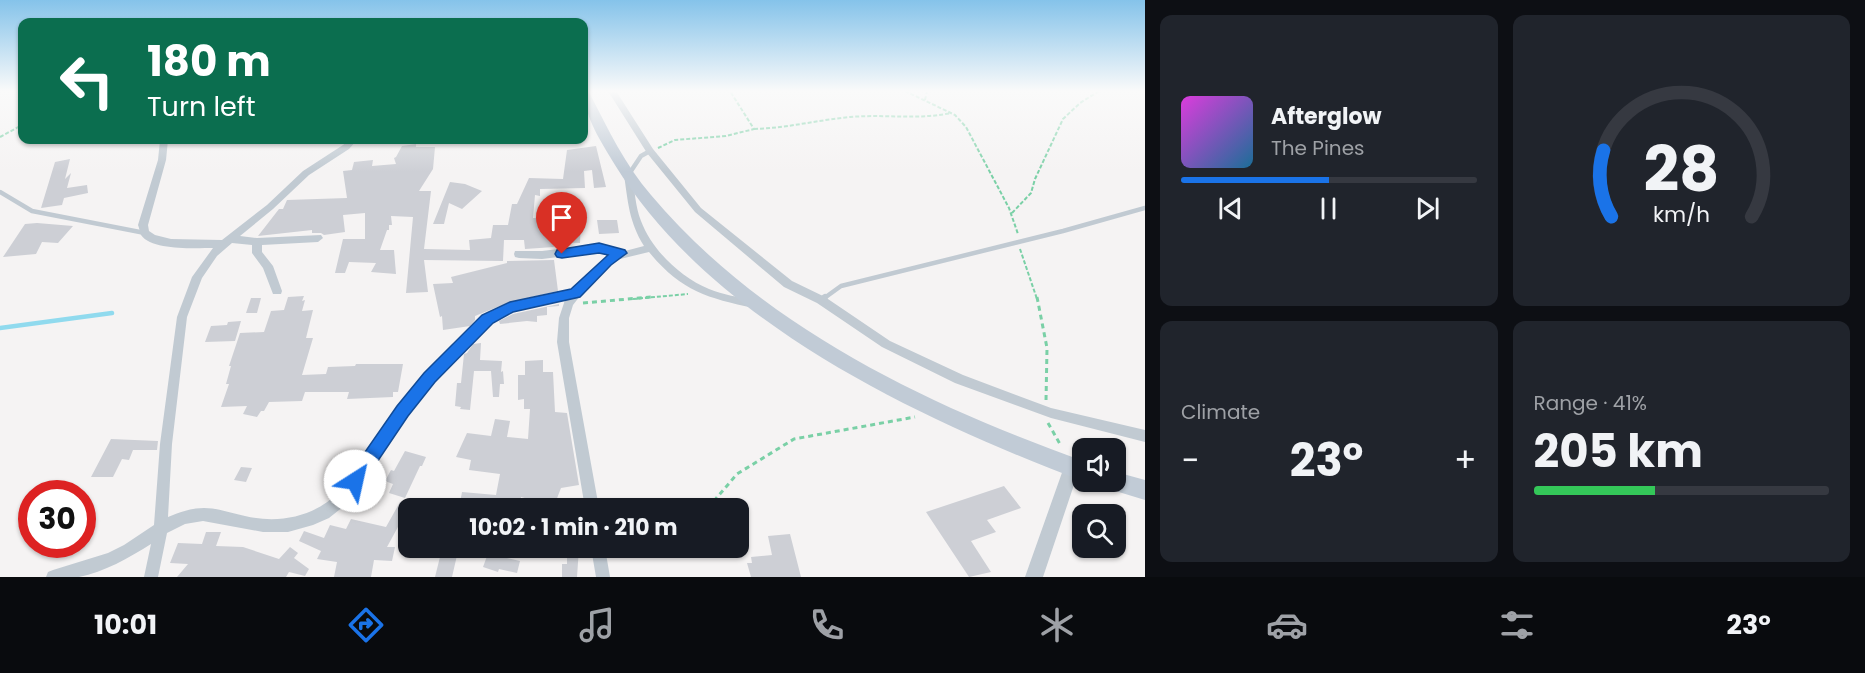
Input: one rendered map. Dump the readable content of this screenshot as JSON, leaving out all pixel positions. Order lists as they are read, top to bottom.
{
  "page": {
    "turn": ["180 m", "Turn left"],
    "song": ["Afterglow", "The Pines"],
    "tile": [
      "Climate",
      ["Range · 41%", "205 km"]
    ],
    "heat": ["−", "23°", "+"],
    "limit": "30",
    "trip": "10:02 · 1 min · 210 m",
    "tabs": ["10:01", "23°"],
    "gauge": ["28", "km/h"]
  }
}
